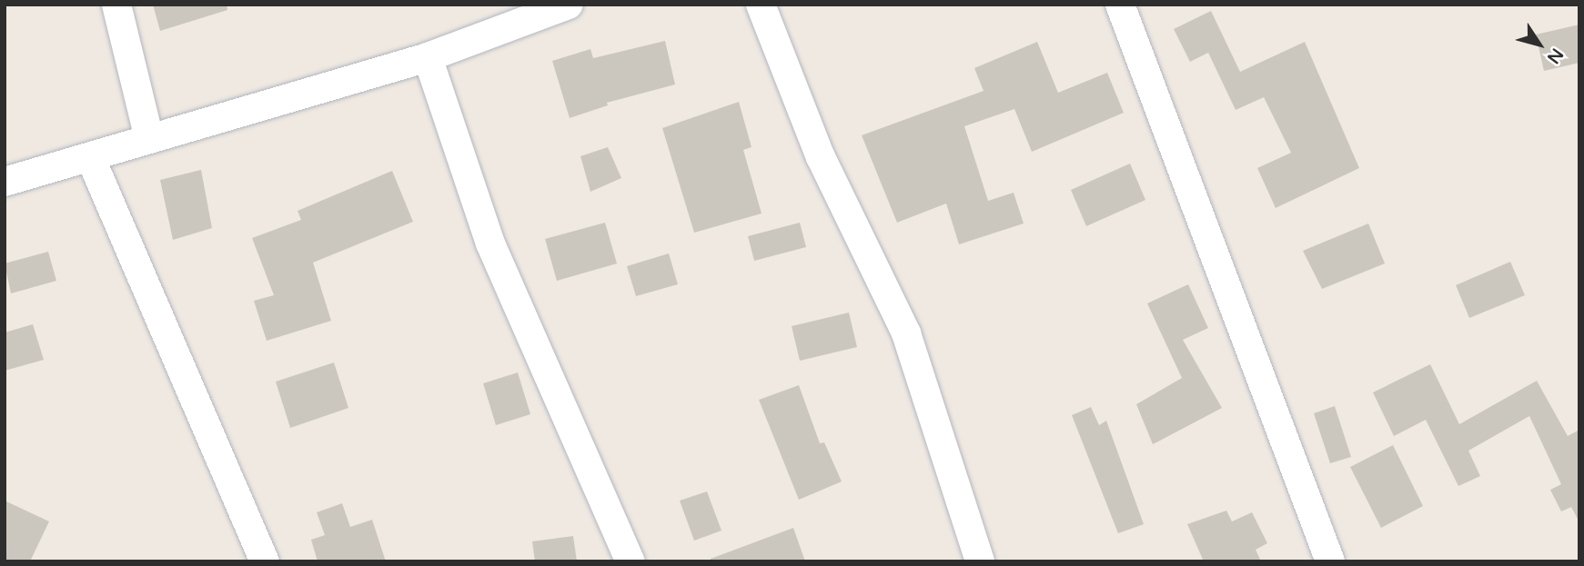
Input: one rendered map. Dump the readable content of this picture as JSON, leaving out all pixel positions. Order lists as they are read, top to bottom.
{
  "north": "bottom right"
}
